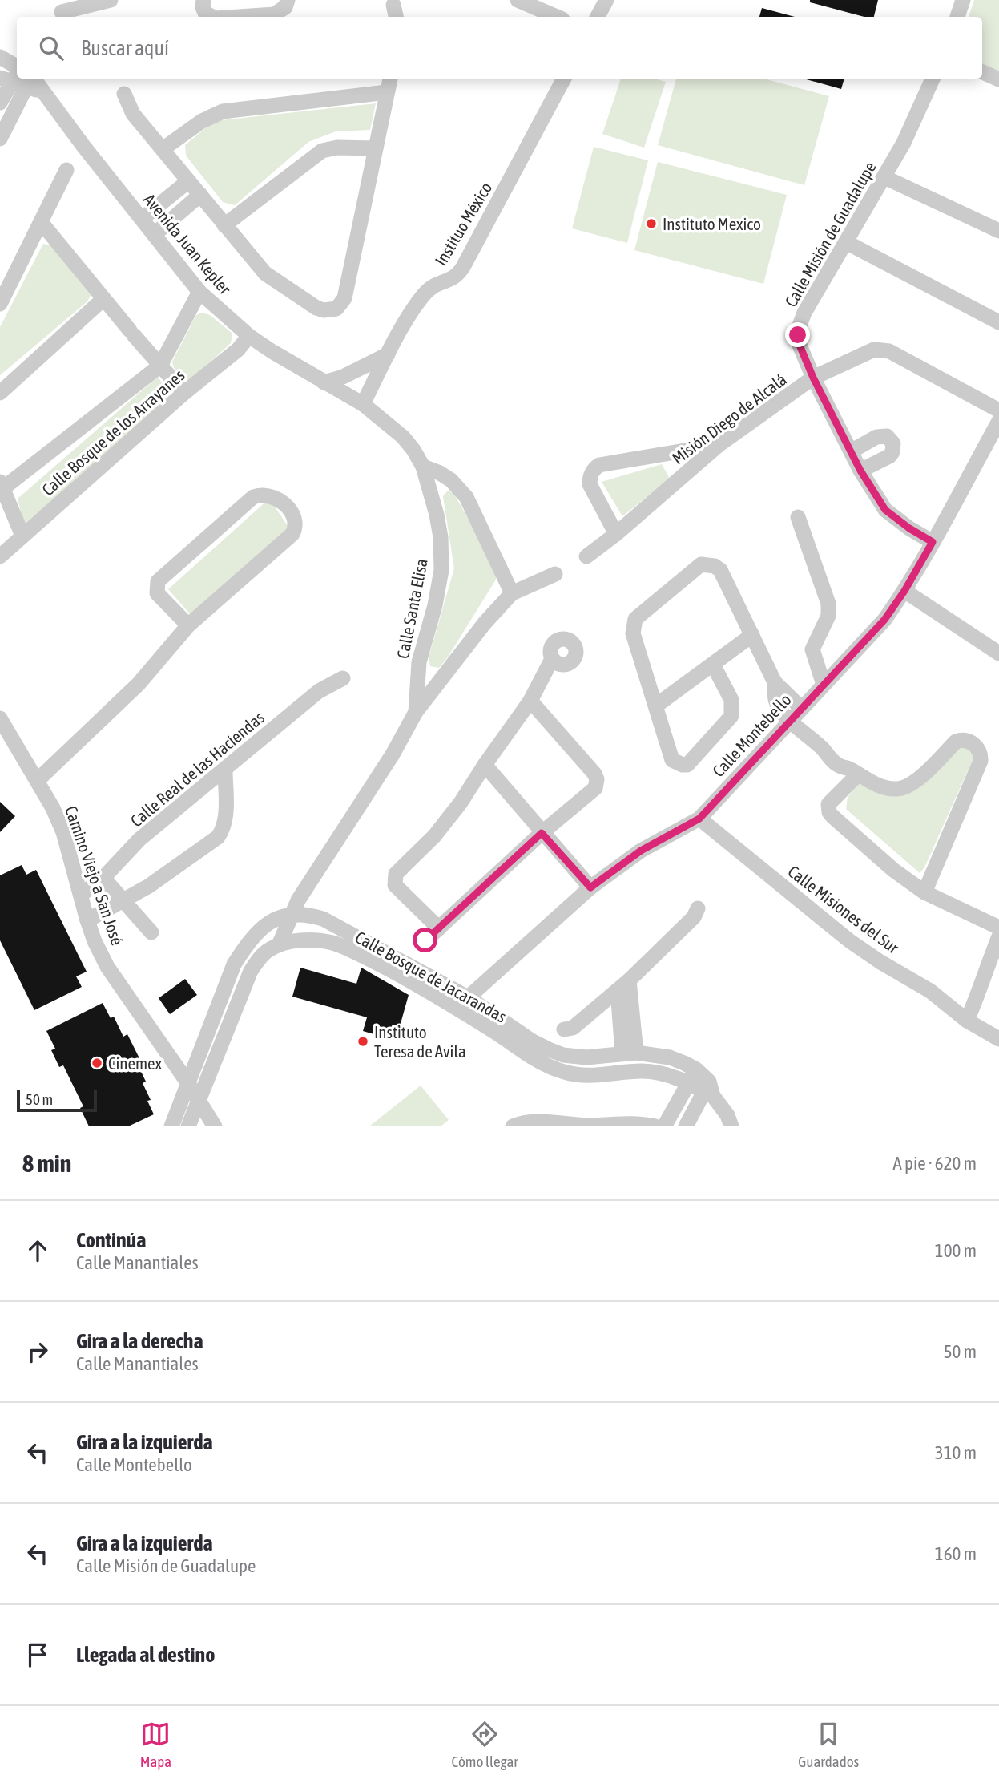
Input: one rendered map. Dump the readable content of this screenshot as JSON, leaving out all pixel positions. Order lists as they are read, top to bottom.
{
  "streets": {
    "street": [
      "Instituo México",
      "Calle Misión de Guadalupe",
      "Avenida Juan Kepler",
      "Misión Diego de Alcalá",
      "Calle Bosque de los Arrayanes",
      "Calle Santa Elisa",
      "Calle Montebello",
      "Calle Real de las Haciendas",
      "Camino Viejo a San José",
      "Calle Misiones del Sur",
      "Calle Bosque de Jacarandas"
    ]
  },
  "crossings": [
    ["Instituo México", "Avenida Juan Kepler"],
    ["Instituo México", "Calle Santa Elisa"],
    ["Calle Misión de Guadalupe", "Misión Diego de Alcalá"],
    ["Calle Misión de Guadalupe", "Calle Montebello"],
    ["Avenida Juan Kepler", "Calle Bosque de los Arrayanes"],
    ["Avenida Juan Kepler", "Calle Santa Elisa"],
    ["Calle Montebello", "Calle Misiones del Sur"],
    ["Calle Montebello", "Calle Bosque de Jacarandas"],
    ["Calle Real de las Haciendas", "Camino Viejo a San José"]
  ],
  "places": ["Instituto Mexico", "Instituto Teresa de Avila", "Cinemex"],
  "scale_bar": "50 m",
  "page": {
    "search": "Buscar aquí",
    "scale": "50 m",
    "heading": ["8 min", "A pie · 620 m"],
    "list": [
      ["Continúa", "Calle Manantiales", "100 m"],
      ["Gira a la derecha", "Calle Manantiales", "50 m"],
      ["Gira a la izquierda", "Calle Montebello", "310 m"],
      ["Gira a la izquierda", "Calle Misión de Guadalupe", "160 m"],
      "Llegada al destino"
    ],
    "nav": ["Mapa", "Cómo llegar", "Guardados"]
  }
}
